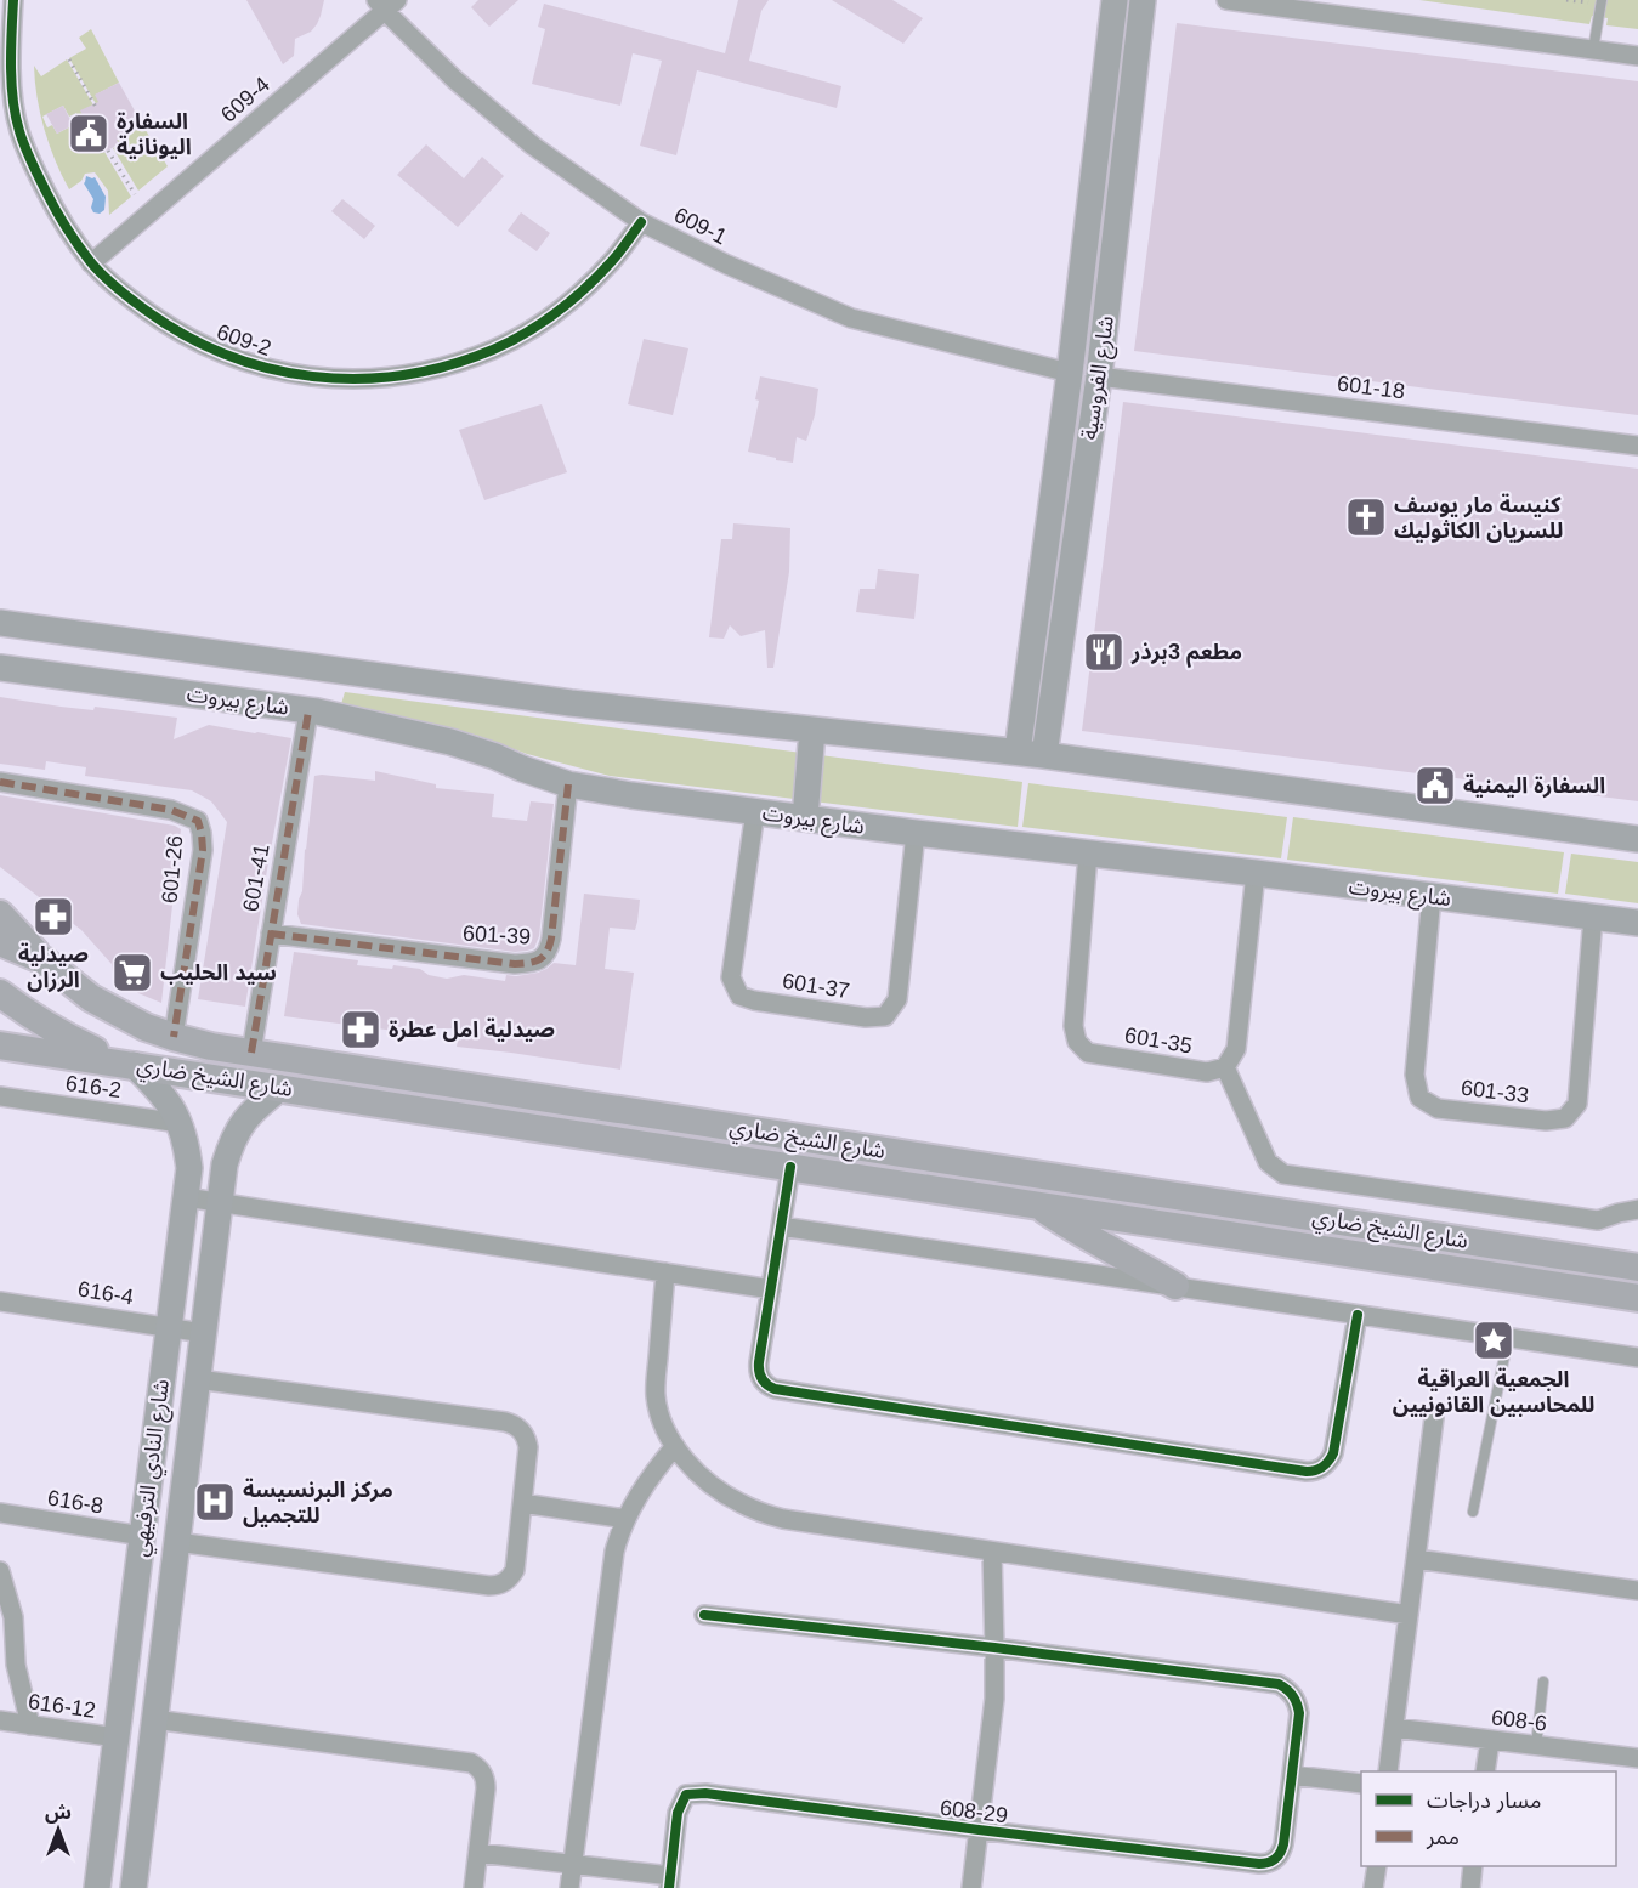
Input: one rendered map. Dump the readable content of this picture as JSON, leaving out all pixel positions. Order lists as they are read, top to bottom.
{
  "streets": {
    "main road": [
      "شارع الفروسية",
      "شارع بيروت",
      "شارع الشيخ ضاري",
      "شارع النادي الترفيهي"
    ],
    "street": [
      "609-4",
      "609-1",
      "609-2",
      "601-18",
      "601-26",
      "601-41",
      "601-39",
      "601-37",
      "601-35",
      "616-2",
      "601-33",
      "616-4",
      "616-8",
      "616-12",
      "608-6",
      "608-29"
    ]
  },
  "crossings": [
    ["609-4", "609-1"],
    ["609-4", "609-2"],
    ["609-1", "609-2"],
    ["609-1", "شارع الفروسية"],
    ["شارع الفروسية", "601-18"],
    ["شارع الفروسية", "شارع بيروت"],
    ["شارع بيروت", "601-41"],
    ["شارع بيروت", "601-39"],
    ["شارع بيروت", "601-37"],
    ["شارع بيروت", "601-35"],
    ["شارع بيروت", "601-33"],
    ["601-26", "شارع الشيخ ضاري"],
    ["601-41", "601-39"],
    ["601-41", "شارع الشيخ ضاري"],
    ["شارع الشيخ ضاري", "شارع النادي الترفيهي"],
    ["616-2", "شارع النادي الترفيهي"],
    ["616-4", "شارع النادي الترفيهي"],
    ["شارع النادي الترفيهي", "616-8"],
    ["شارع النادي الترفيهي", "616-12"]
  ],
  "places": {
    "public building": ["السفارة اليونانية", "السفارة اليمنية"],
    "church": ["كنيسة مار يوسف للسريان الكاثوليك"],
    "restaurant": ["مطعم 3برذر"],
    "pharmacy": ["صيدلية الرزان", "صيدلية امل عطرة"],
    "supermarket": ["سيد الحليب"],
    "place": ["الجمعية العراقية للمحاسبين القانونيين"],
    "hospital": ["مركز البرنسيسة للتجميل"]
  },
  "legend": ["مسار دراجات", "ممر"],
  "north": "top"
}
